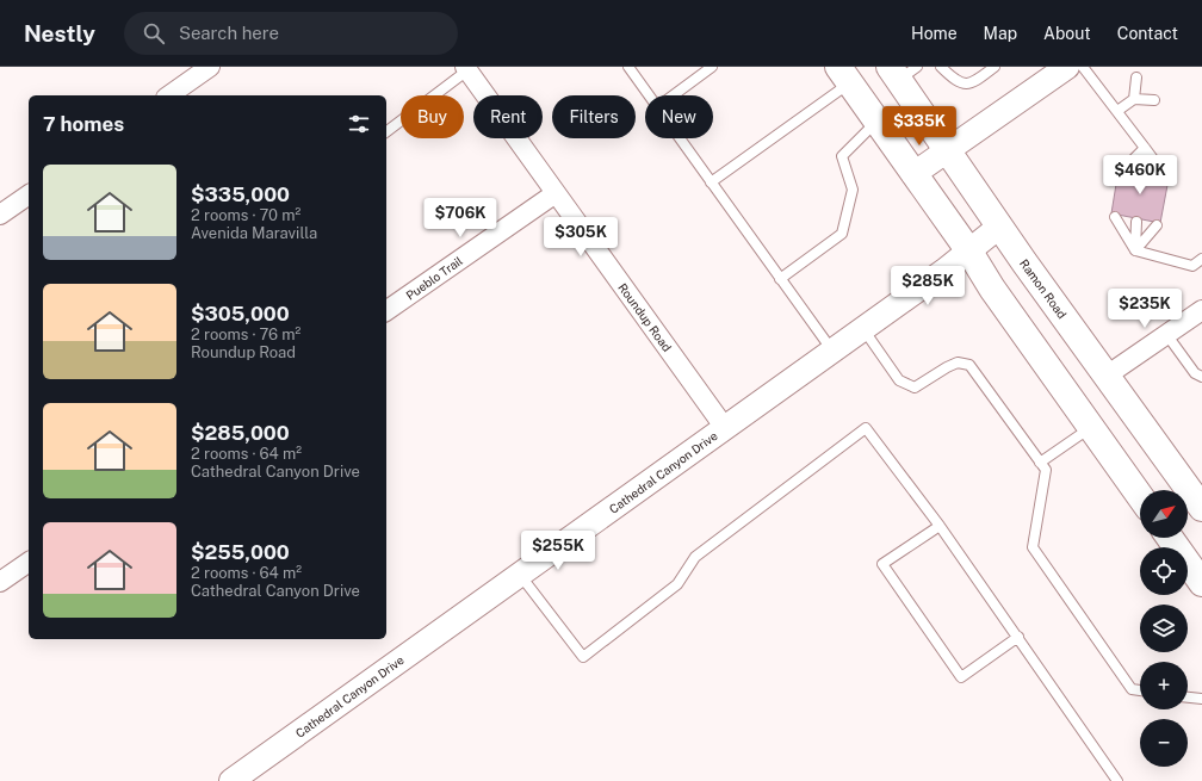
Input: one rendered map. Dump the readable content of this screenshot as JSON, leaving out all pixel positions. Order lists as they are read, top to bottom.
{
  "streets": {
    "main road": ["Ramon Road"],
    "street": ["Pueblo Trail", "Roundup Road", "Cathedral Canyon Drive"]
  },
  "crossings": [
    ["Pueblo Trail", "Roundup Road"],
    ["Ramon Road", "Cathedral Canyon Drive"],
    ["Roundup Road", "Cathedral Canyon Drive"]
  ],
  "north": "top right",
  "page": {
    "header": "Nestly",
    "search": "Search here",
    "nav": [
      "Home",
      "Map",
      "About",
      "Contact"
    ],
    "chip": [
      "Buy",
      "Rent",
      "Filters",
      "New"
    ],
    "heading": "7 homes",
    "price": [
      "$335K",
      "$460K",
      "$706K",
      "$305K",
      "$285K",
      "$235K",
      "$255K"
    ],
    "list": [
      {
        "name": "$335,000",
        "note": "2 rooms · 70 m² · Avenida Maravilla"
      },
      {
        "name": "$305,000",
        "note": "2 rooms · 76 m² · Roundup Road"
      },
      {
        "name": "$285,000",
        "note": "2 rooms · 64 m² · Cathedral Canyon Drive"
      },
      {
        "name": "$255,000",
        "note": "2 rooms · 64 m² · Cathedral Canyon Drive"
      }
    ],
    "map_buttons": ["+", "−"]
  }
}
